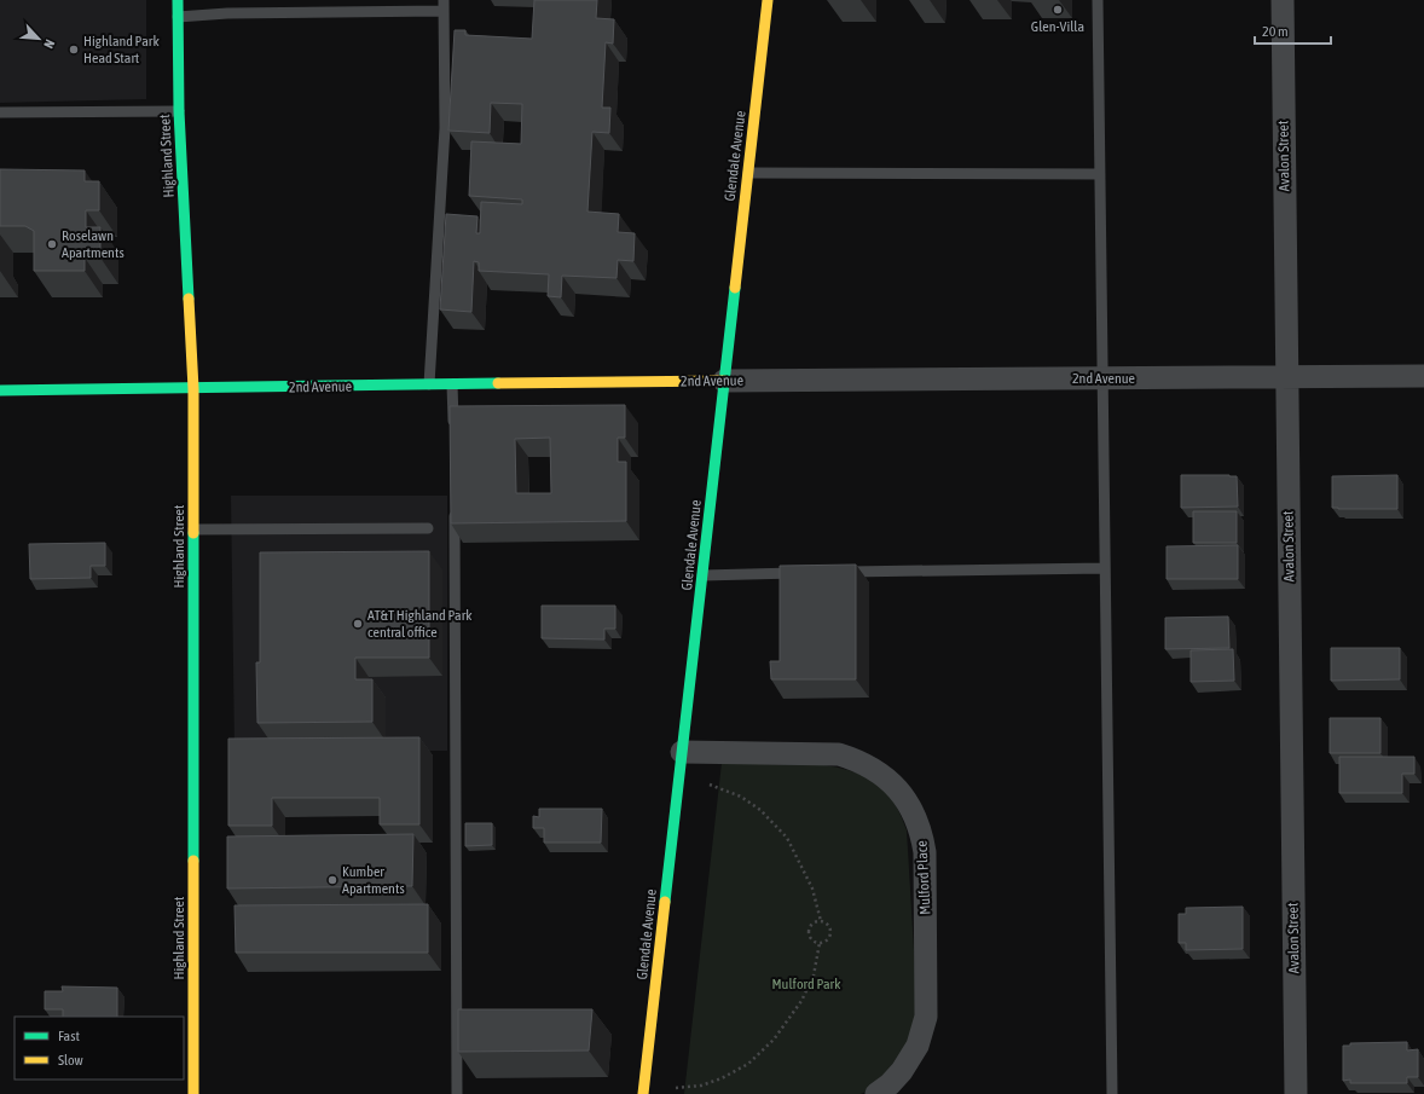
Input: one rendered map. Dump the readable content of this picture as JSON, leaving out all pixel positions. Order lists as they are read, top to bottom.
{
  "streets": {
    "street": [
      "Highland Street",
      "Glendale Avenue",
      "Avalon Street",
      "2nd Avenue",
      "Mulford Place"
    ]
  },
  "crossings": [
    ["Highland Street", "2nd Avenue"],
    ["Glendale Avenue", "2nd Avenue"],
    ["Glendale Avenue", "Mulford Place"],
    ["Avalon Street", "2nd Avenue"]
  ],
  "parks": ["Mulford Park"],
  "places": [
    "Glen-Villa",
    "Highland Park Head Start",
    "Roselawn Apartments",
    "AT&T Highland Park central office",
    "Kumber Apartments"
  ],
  "legend": ["Fast", "Slow"],
  "scale_bar": "20 m",
  "north": "bottom right"
}
